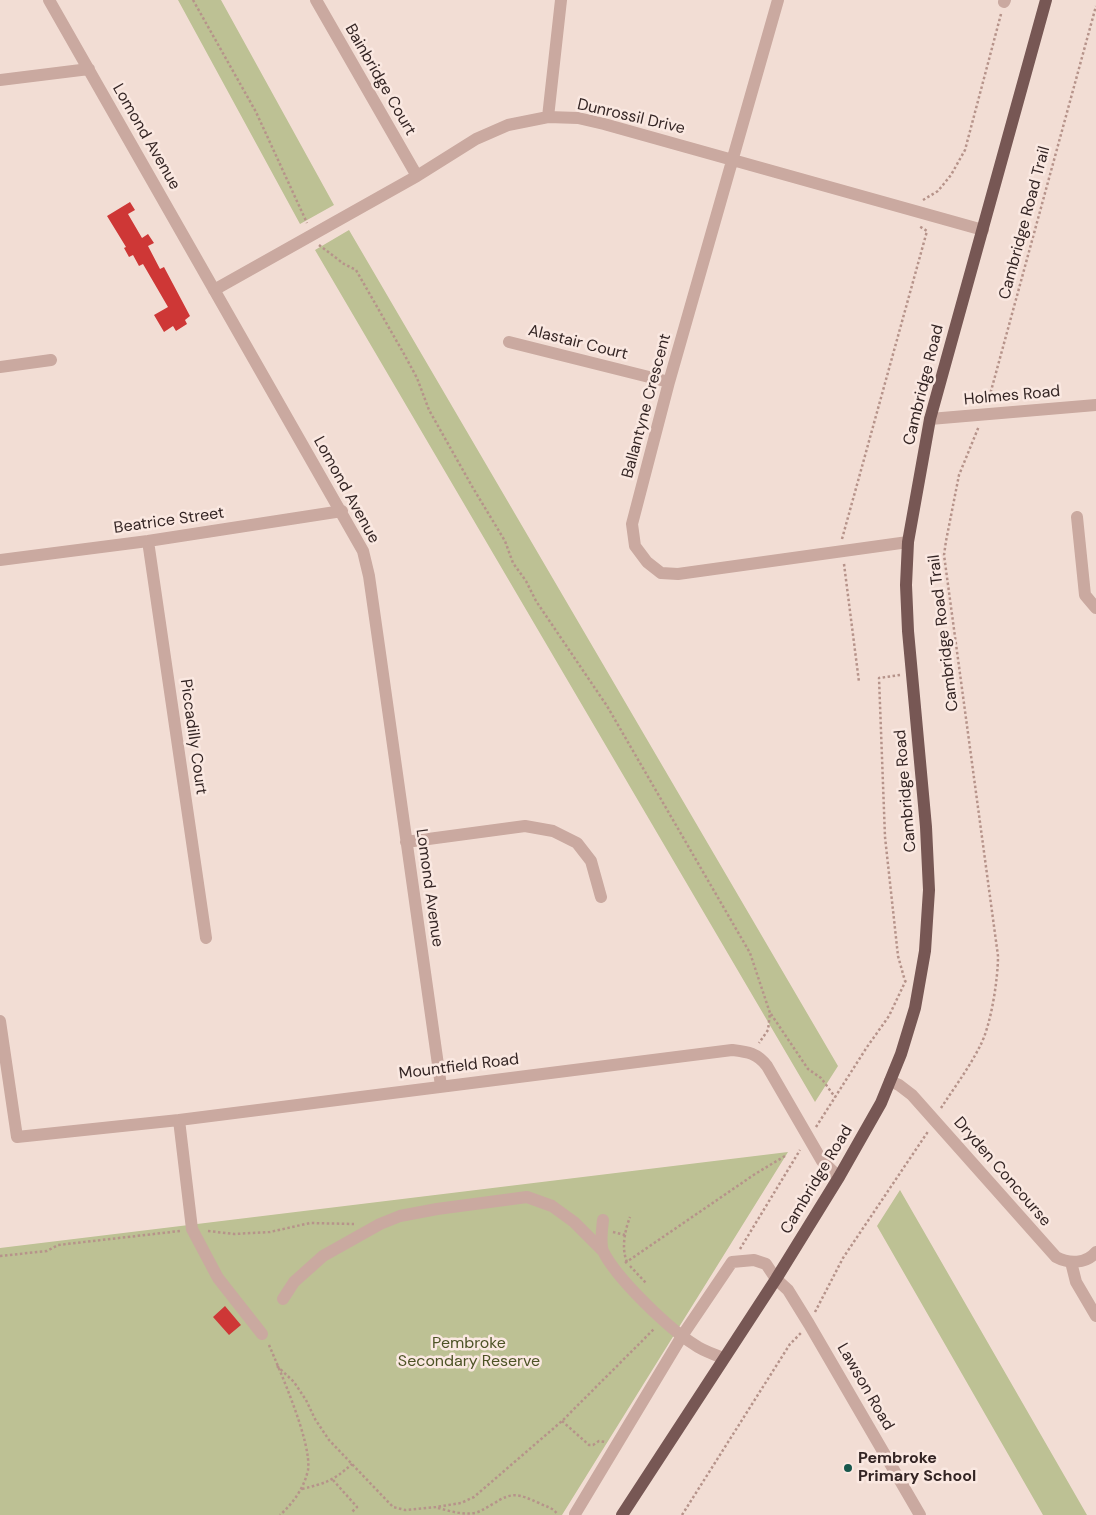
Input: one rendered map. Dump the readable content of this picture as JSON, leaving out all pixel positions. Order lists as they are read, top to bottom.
{
  "streets": {
    "main road": ["Cambridge Road"],
    "street": [
      "Bainbridge Court",
      "Dunrossil Drive",
      "Lomond Avenue",
      "Alastair Court",
      "Holmes Road",
      "Ballantyne Crescent",
      "Beatrice Street",
      "Piccadilly Court",
      "Mountfield Road",
      "Dryden Concourse",
      "Lawson Road"
    ],
    "path": ["Cambridge Road Trail"]
  },
  "crossings": [
    ["Bainbridge Court", "Dunrossil Drive"],
    ["Dunrossil Drive", "Lomond Avenue"],
    ["Dunrossil Drive", "Cambridge Road"],
    ["Dunrossil Drive", "Ballantyne Crescent"],
    ["Lomond Avenue", "Beatrice Street"],
    ["Lomond Avenue", "Mountfield Road"],
    ["Cambridge Road Trail", "Holmes Road"],
    ["Alastair Court", "Ballantyne Crescent"],
    ["Cambridge Road", "Holmes Road"],
    ["Cambridge Road", "Ballantyne Crescent"],
    ["Cambridge Road", "Mountfield Road"],
    ["Cambridge Road", "Dryden Concourse"],
    ["Cambridge Road", "Lawson Road"],
    ["Beatrice Street", "Piccadilly Court"]
  ],
  "parks": ["Pembroke Secondary Reserve"],
  "places": ["Pembroke Primary School"]
}
